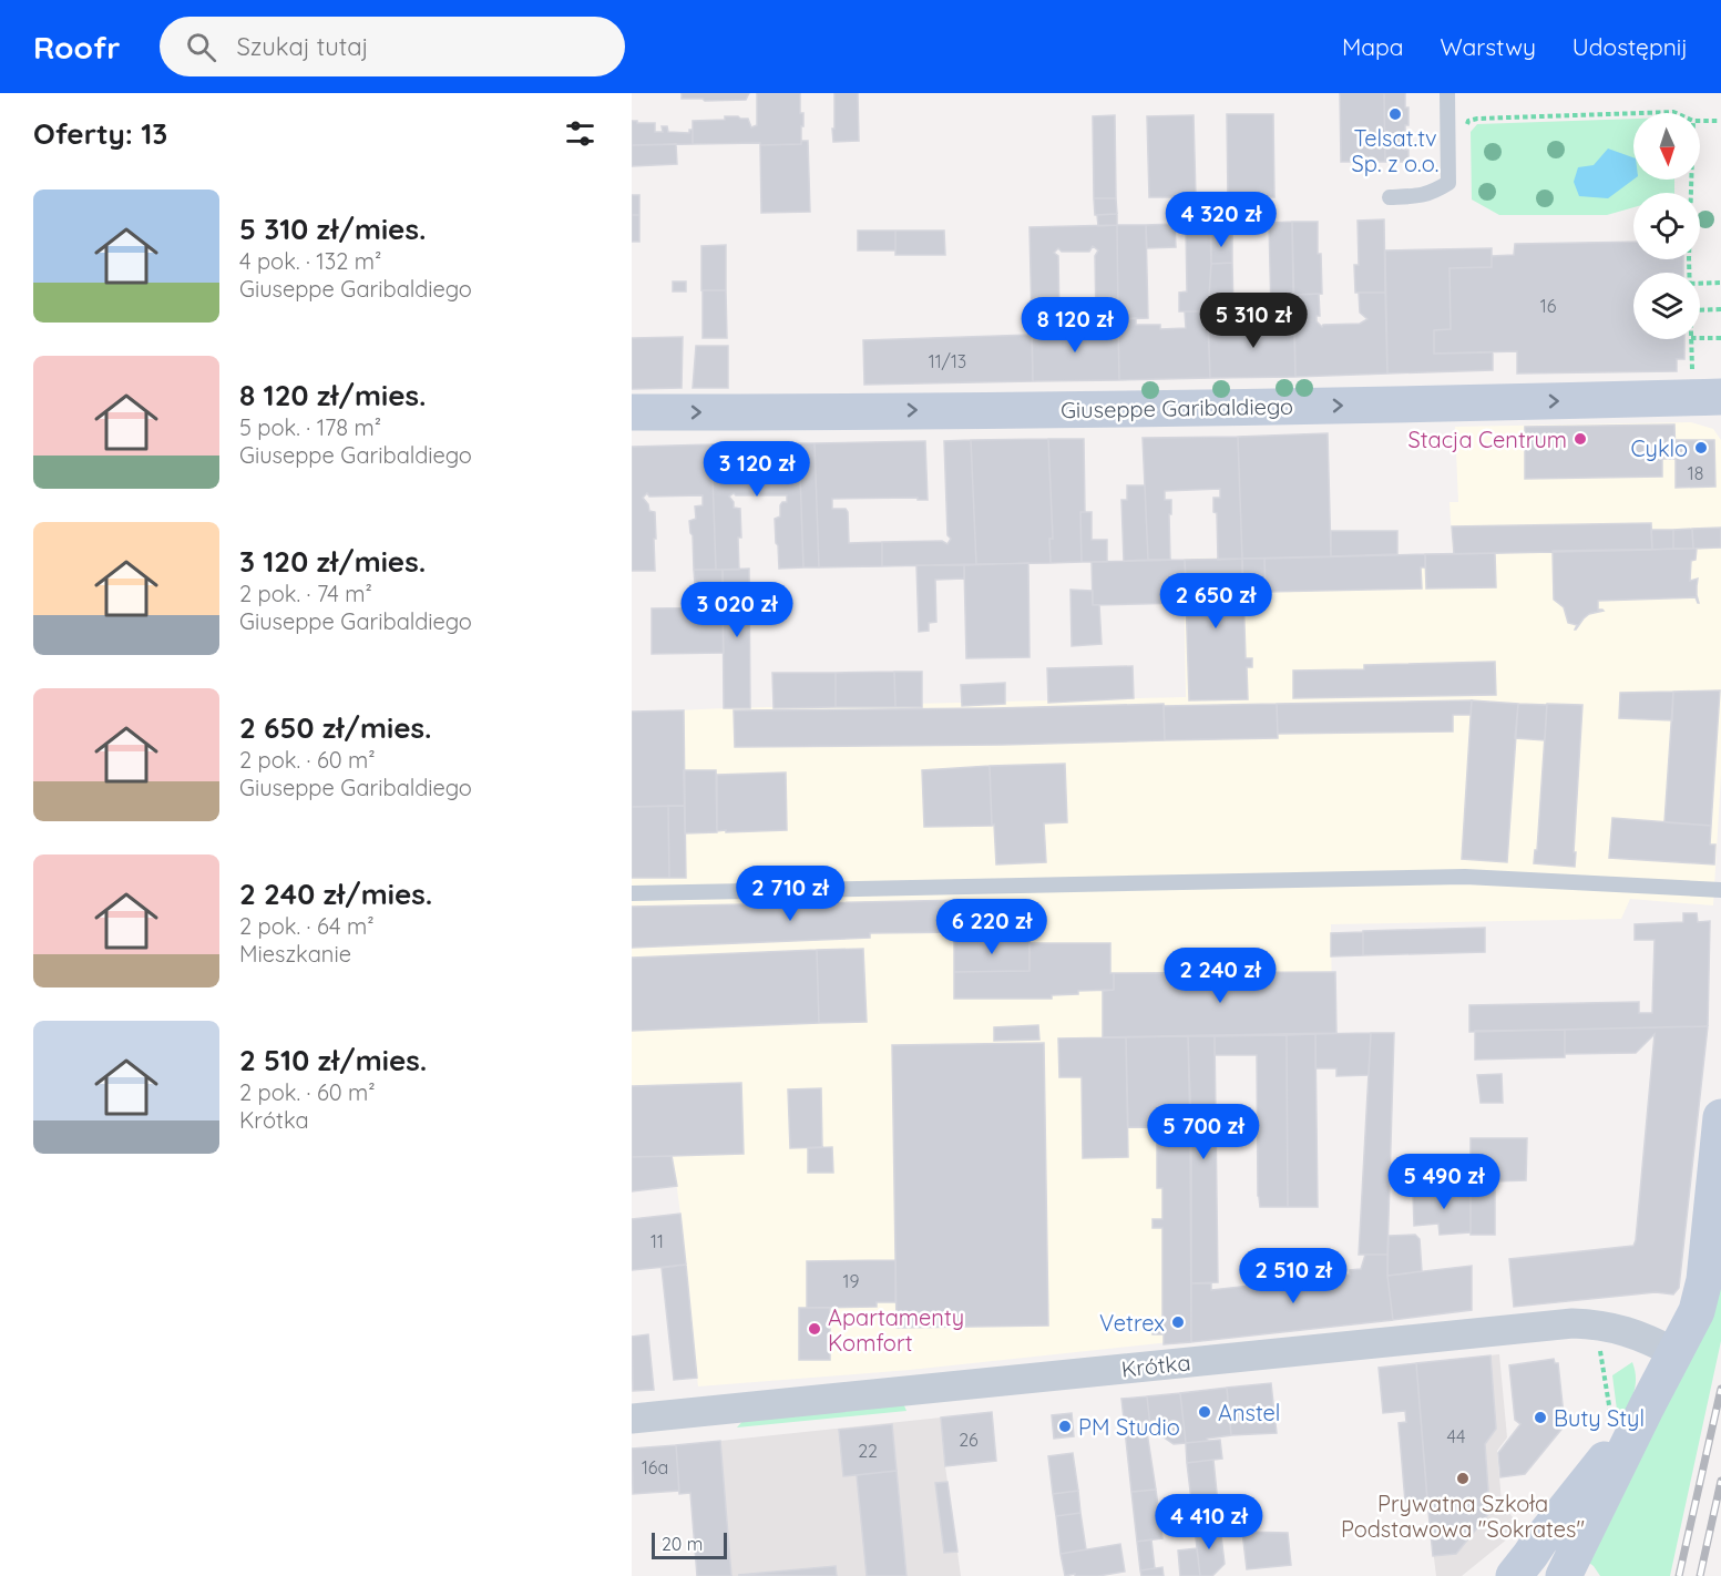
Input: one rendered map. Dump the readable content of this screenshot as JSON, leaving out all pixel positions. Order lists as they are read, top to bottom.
{
  "streets": {
    "street": ["Giuseppe Garibaldiego", "Krótka"]
  },
  "one_way": ["Giuseppe Garibaldiego"],
  "places": [
    "Telsat.tv Sp. z o.o.",
    "Stacja Centrum",
    "Cyklo",
    "Vetrex",
    "Apartamenty Komfort",
    "Anstel",
    "Buty Styl",
    "PM Studio",
    "Prywatna Szkoła Podstawowa \"Sokrates\""
  ],
  "house_numbers": [
    "16",
    "11/13",
    "18",
    "11",
    "19",
    "44",
    "26",
    "22",
    "16a"
  ],
  "scale_bar": "20 m",
  "north": "bottom",
  "page": {
    "header": "Roofr",
    "search": "Szukaj tutaj",
    "nav": ["Mapa", "Warstwy", "Udostępnij"],
    "heading": "Oferty: 13",
    "list": [
      {
        "name": "5 310 zł/mies.",
        "note": "4 pok. · 132 m² · Giuseppe Garibaldiego"
      },
      {
        "name": "8 120 zł/mies.",
        "note": "5 pok. · 178 m² · Giuseppe Garibaldiego"
      },
      {
        "name": "3 120 zł/mies.",
        "note": "2 pok. · 74 m² · Giuseppe Garibaldiego"
      },
      {
        "name": "2 650 zł/mies.",
        "note": "2 pok. · 60 m² · Giuseppe Garibaldiego"
      },
      {
        "name": "2 240 zł/mies.",
        "note": "2 pok. · 64 m² · Mieszkanie"
      },
      {
        "name": "2 510 zł/mies.",
        "note": "2 pok. · 60 m² · Krótka"
      }
    ],
    "price": [
      "4 320 zł",
      "5 310 zł",
      "8 120 zł",
      "3 120 zł",
      "2 650 zł",
      "3 020 zł",
      "2 710 zł",
      "6 220 zł",
      "2 240 zł",
      "5 700 zł",
      "5 490 zł",
      "2 510 zł",
      "4 410 zł"
    ],
    "scale": "20 m"
  }
}
